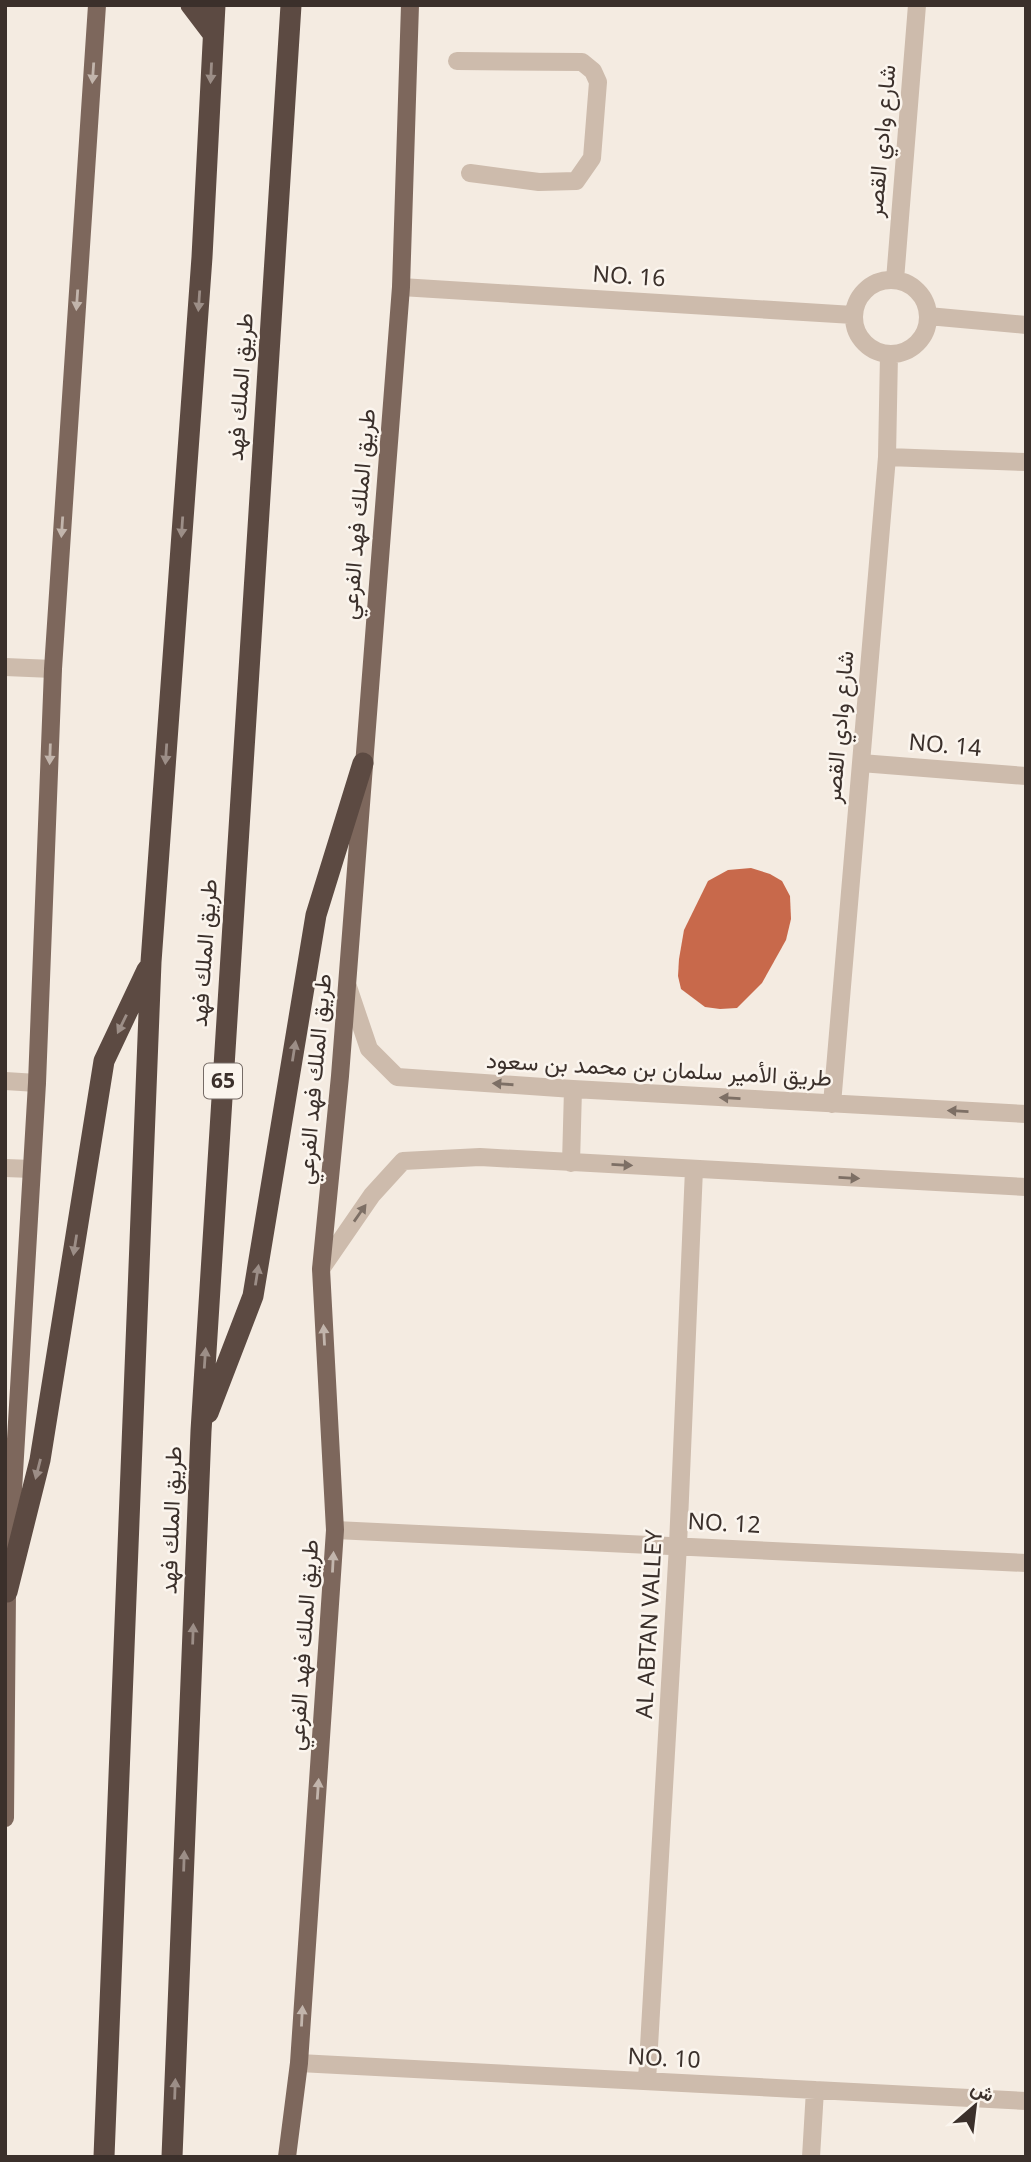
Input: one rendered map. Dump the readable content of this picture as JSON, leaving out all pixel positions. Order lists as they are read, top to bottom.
{
  "streets": {
    "highway": ["طريق الملك فهد", "65"],
    "main road": ["طريق الملك فهد الفرعي"],
    "street": [
      "شارع وادي القصر",
      "NO. 16",
      "NO. 14",
      "طريق الأمير سلمان بن محمد بن سعود",
      "NO. 12",
      "AL ABTAN VALLEY",
      "NO. 10"
    ]
  },
  "crossings": [
    ["شارع وادي القصر", "NO. 16"],
    ["شارع وادي القصر", "NO. 14"],
    ["شارع وادي القصر", "طريق الأمير سلمان بن محمد بن سعود"],
    ["NO. 16", "طريق الملك فهد الفرعي"],
    ["طريق الملك فهد الفرعي", "طريق الأمير سلمان بن محمد بن سعود"],
    ["طريق الملك فهد الفرعي", "NO. 12"],
    ["طريق الملك فهد الفرعي", "NO. 10"],
    ["NO. 12", "AL ABTAN VALLEY"],
    ["AL ABTAN VALLEY", "NO. 10"]
  ],
  "one_way": ["طريق الملك فهد الفرعي"],
  "north": "top right"
}
